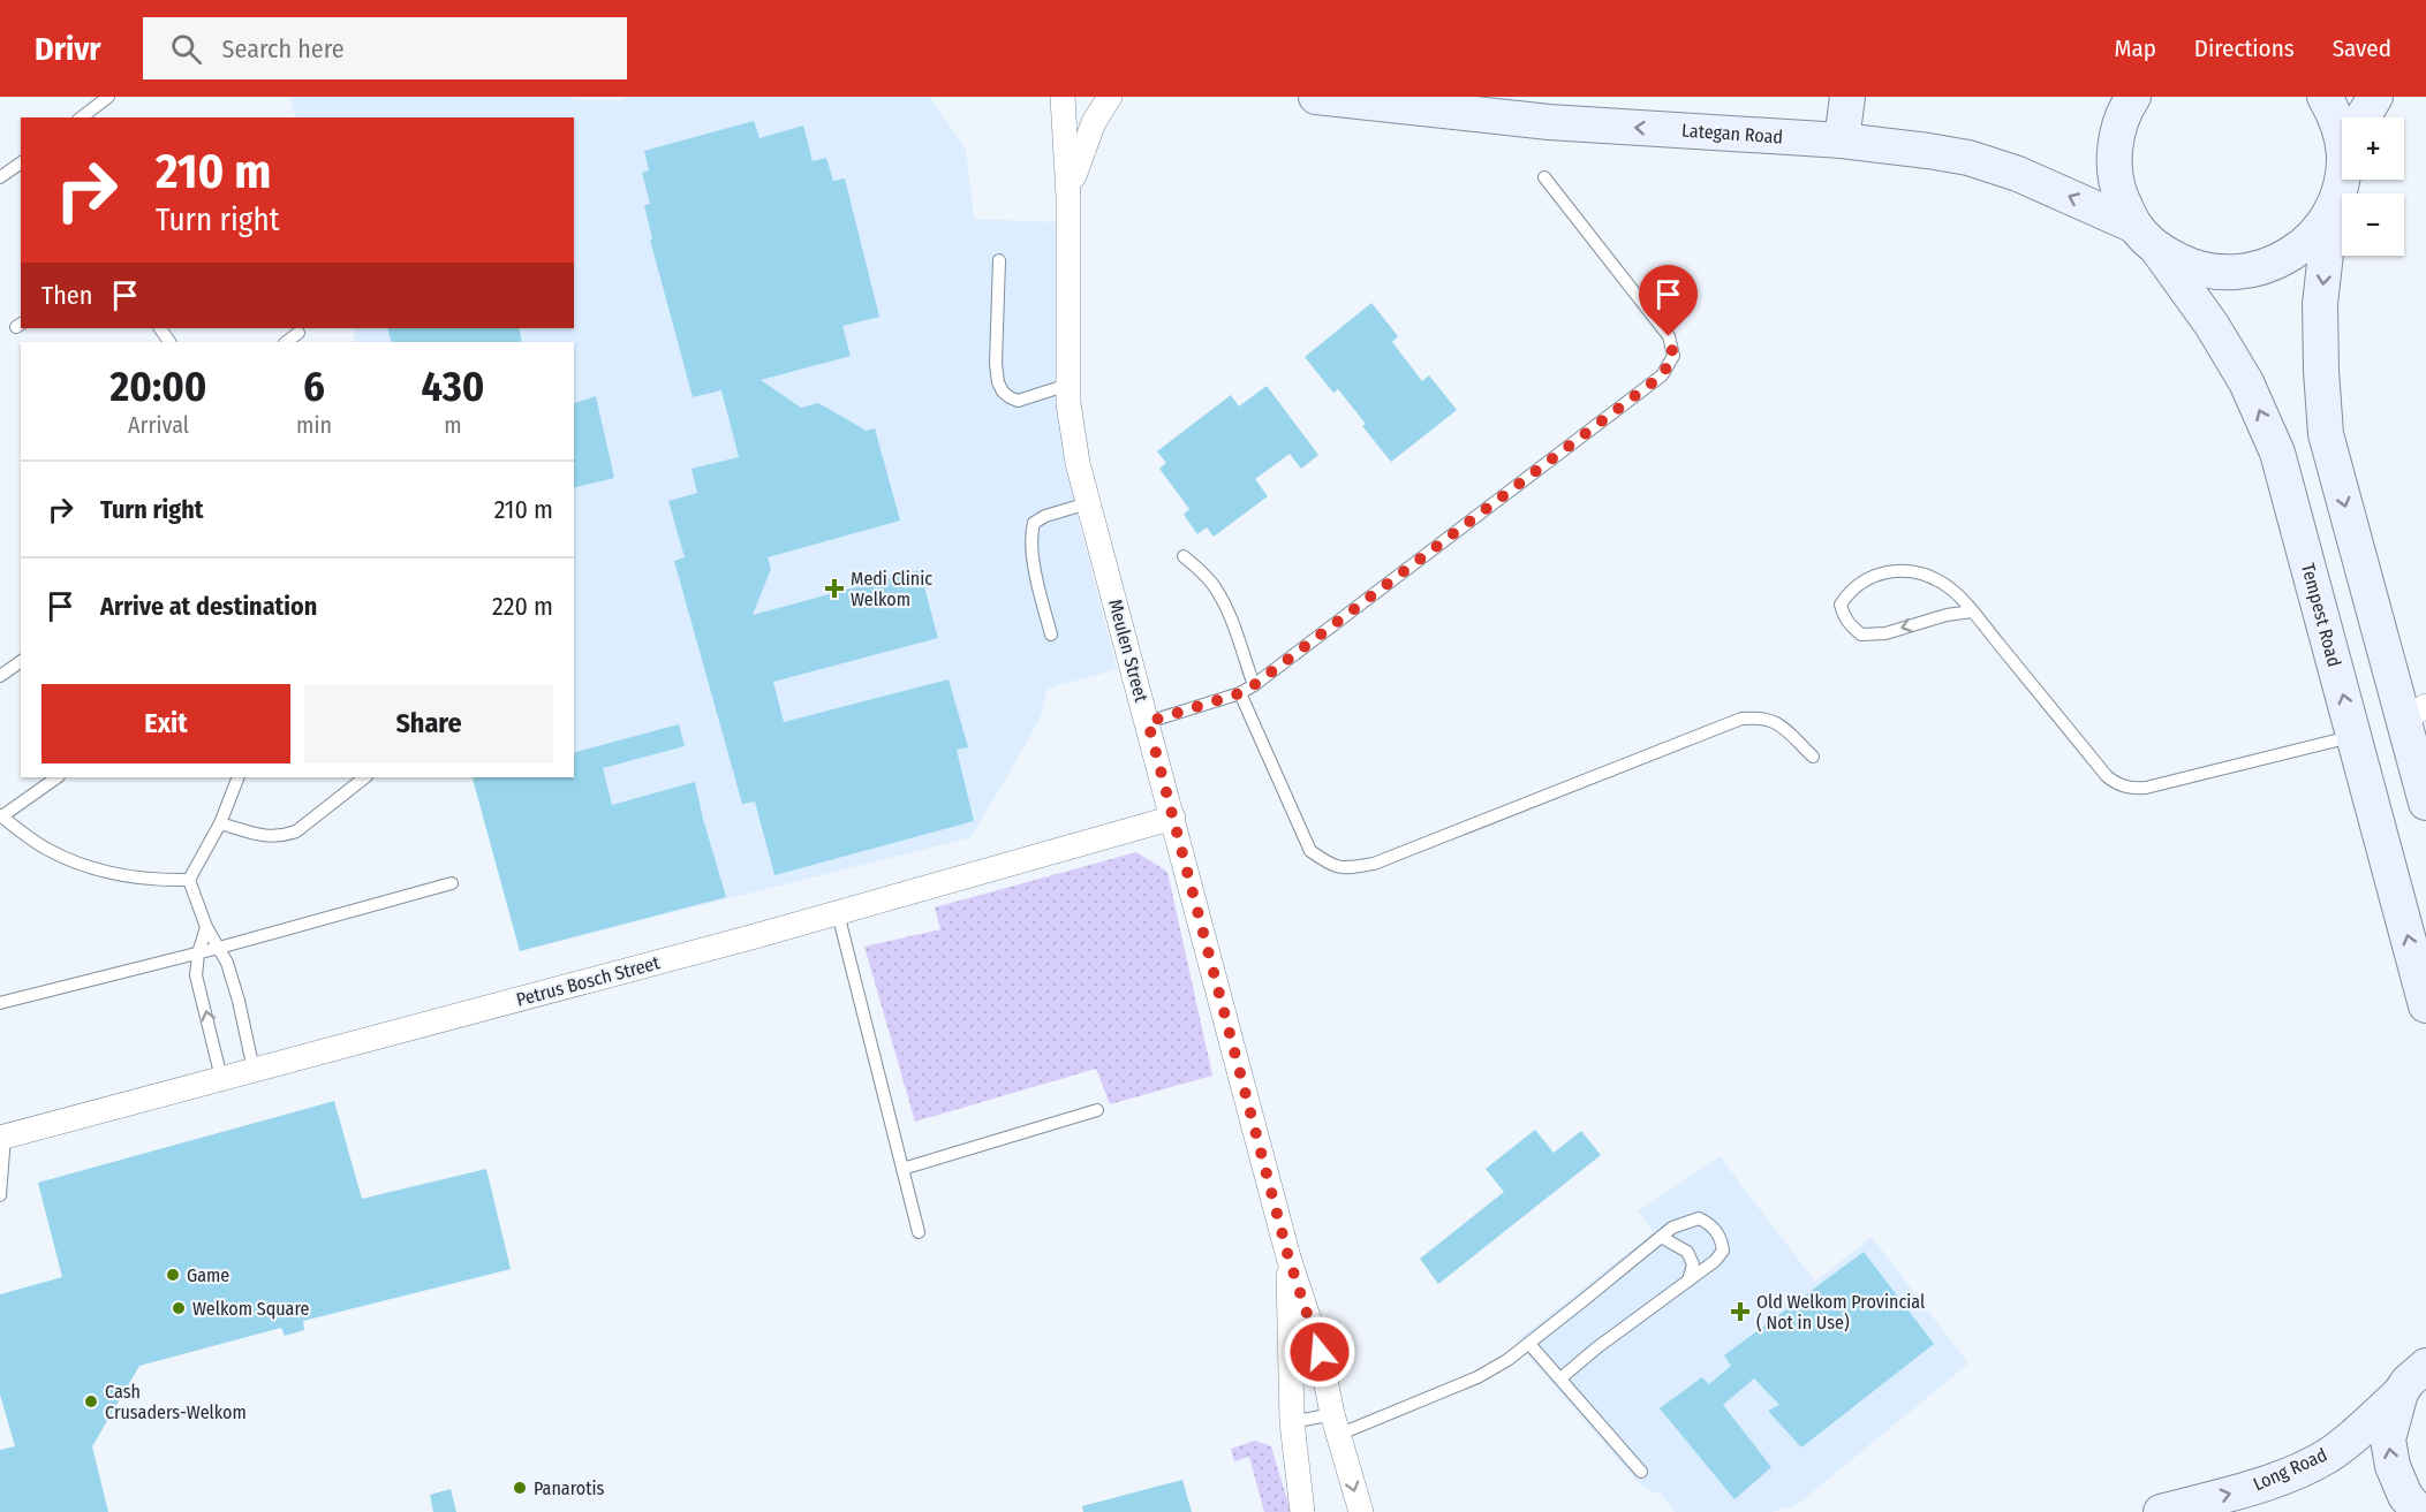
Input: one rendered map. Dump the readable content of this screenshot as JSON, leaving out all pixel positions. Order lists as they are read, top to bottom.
{
  "streets": {
    "street": [
      "Lategan Road",
      "Tempest Road",
      "Meulen Street",
      "Petrus Bosch Street",
      "Long Road"
    ]
  },
  "crossings": [
    ["Meulen Street", "Petrus Bosch Street"]
  ],
  "one_way": ["Lategan Road", "Long Road"],
  "places": {
    "health": ["Medi Clinic Welkom", "Old Welkom Provincial ( Not in Use)"],
    "other": [
      "Game",
      "Welkom Square",
      "Cash Crusaders-Welkom",
      "Panarotis"
    ]
  },
  "page": {
    "header": "Drivr",
    "search": "Search here",
    "nav": ["Map", "Directions", "Saved"],
    "map_buttons": ["+", "−"],
    "turn": ["210 m", "Turn right"],
    "then": "Then",
    "eta": [
      "20:00",
      "Arrival",
      "6",
      "min",
      "430",
      "m"
    ],
    "list": [
      {
        "name": "Turn right",
        "value": "210 m"
      },
      {
        "name": "Arrive at destination",
        "value": "220 m"
      }
    ],
    "buttons": ["Exit", "Share"]
  }
}
